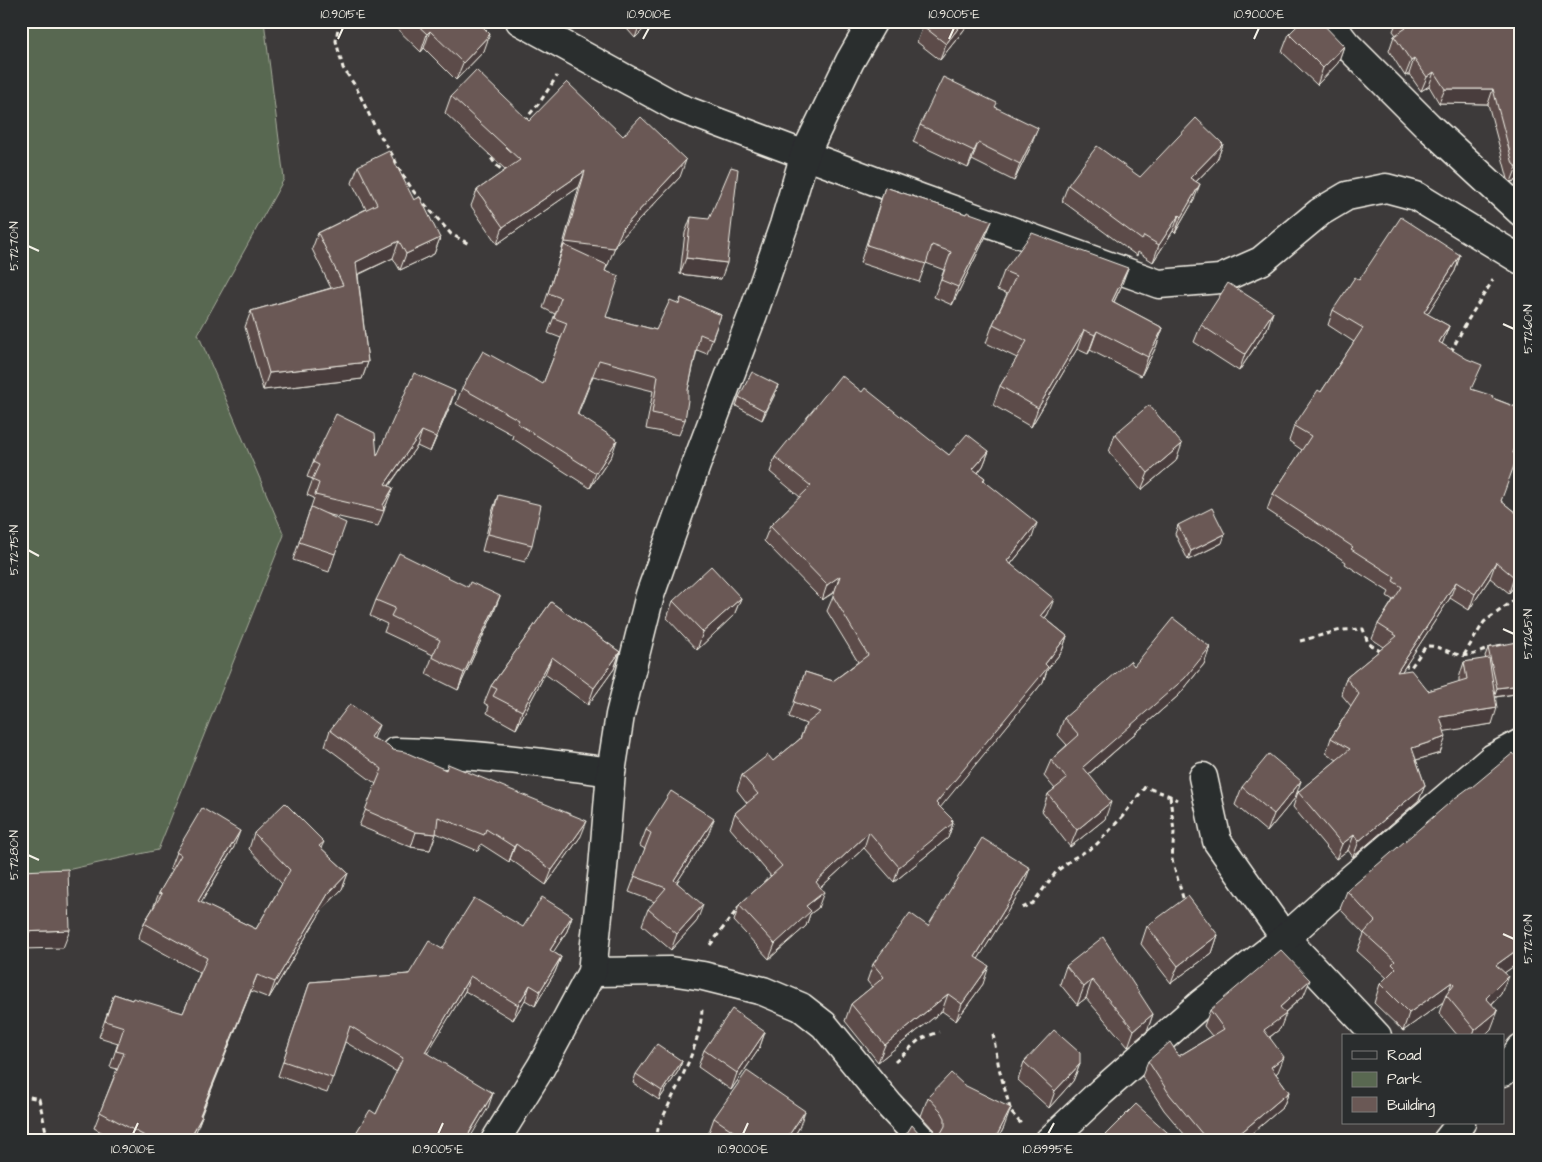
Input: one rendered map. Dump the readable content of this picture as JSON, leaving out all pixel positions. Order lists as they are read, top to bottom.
{
  "legend": ["Road", "Park", "Building"],
  "coordinates": [
    "10.9015°E",
    "10.9010°E",
    "10.9005°E",
    "10.9000°E",
    "5.7270°N",
    "5.7260°N",
    "5.7275°N",
    "5.7265°N",
    "5.7280°N",
    "10.8995°E"
  ]
}
